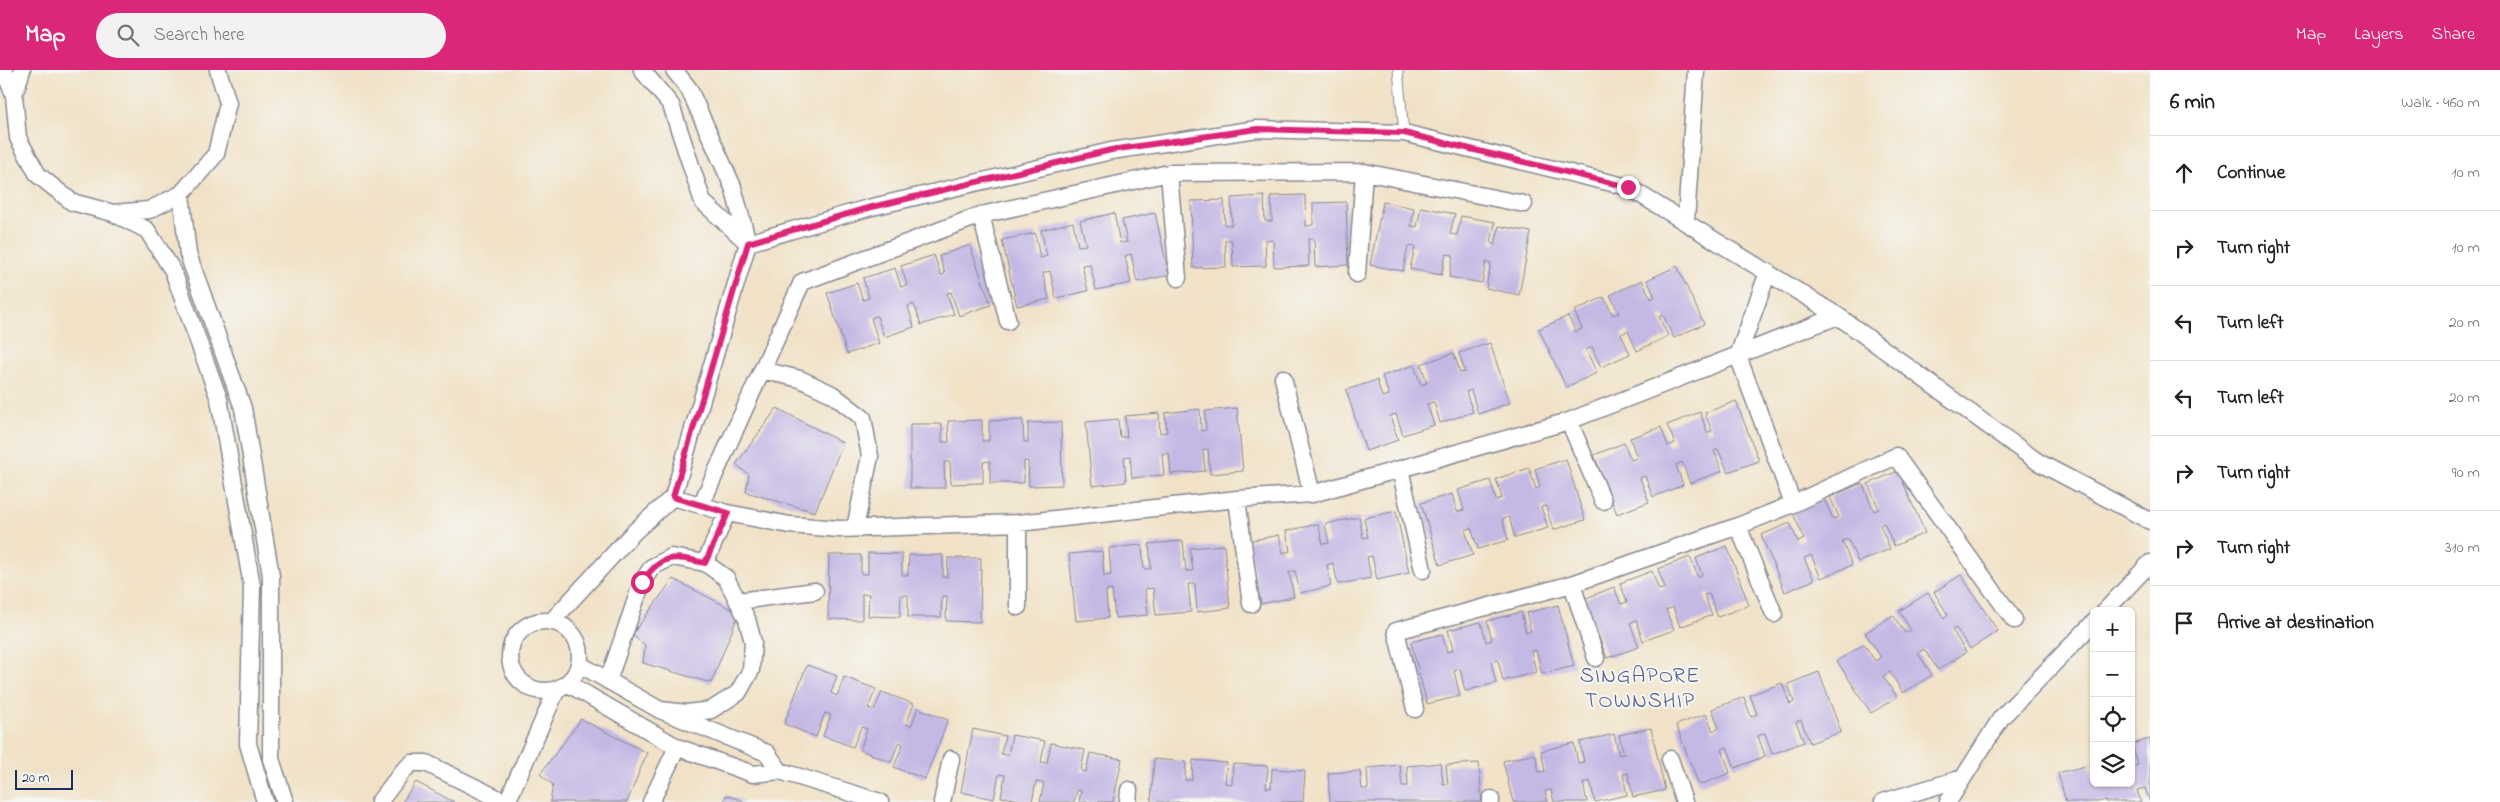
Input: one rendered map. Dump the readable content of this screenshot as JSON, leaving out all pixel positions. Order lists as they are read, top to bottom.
{
  "districts": ["SINGAPORE TOWNSHIP"],
  "scale_bar": "20 m",
  "page": {
    "header": "Map",
    "search": "Search here",
    "nav": ["Map", "Layers", "Share"],
    "heading": ["6 min", "Walk · 460 m"],
    "list": [
      ["Continue", "10 m"],
      ["Turn right", "10 m"],
      ["Turn left", "20 m"],
      ["Turn left", "20 m"],
      ["Turn right", "90 m"],
      ["Turn right", "310 m"],
      "Arrive at destination"
    ],
    "map_buttons": ["+", "−"],
    "scale": "20 m"
  }
}
